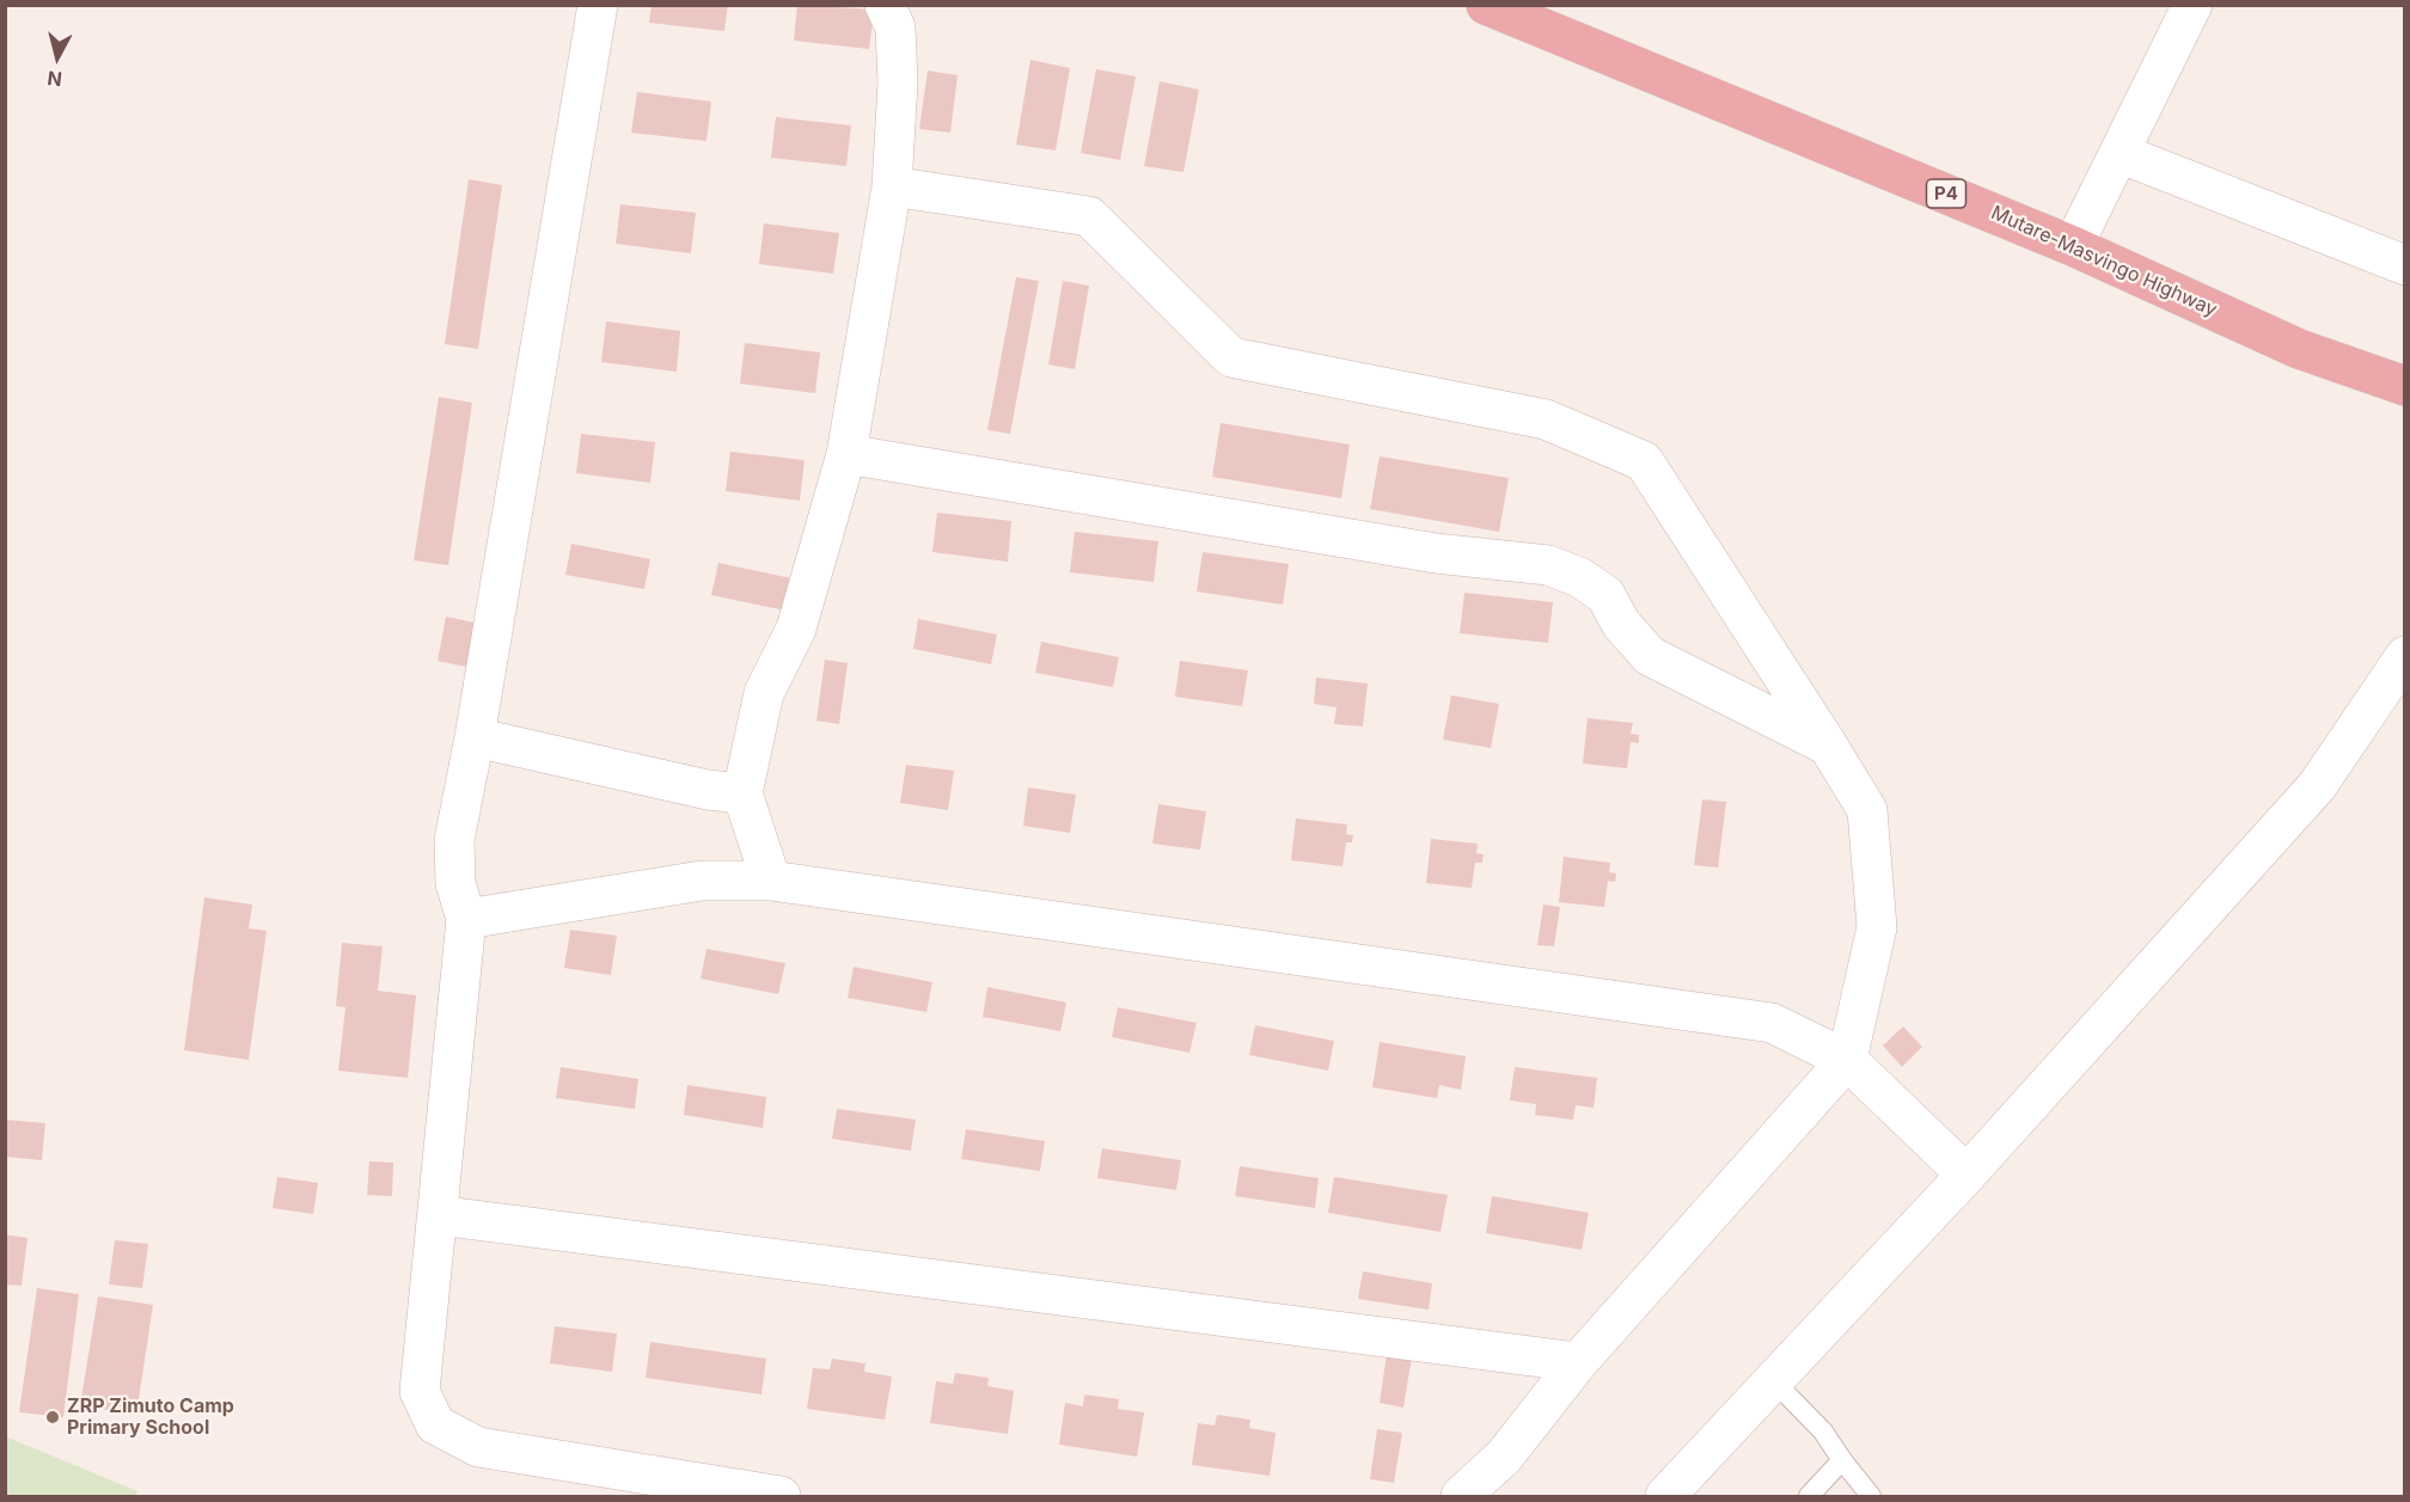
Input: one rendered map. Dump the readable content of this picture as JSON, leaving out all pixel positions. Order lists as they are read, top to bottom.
{
  "streets": {
    "highway": ["P4", "Mutare-Masvingo Highway"]
  },
  "places": ["ZRP Zimuto Camp Primary School"],
  "north": "bottom"
}
